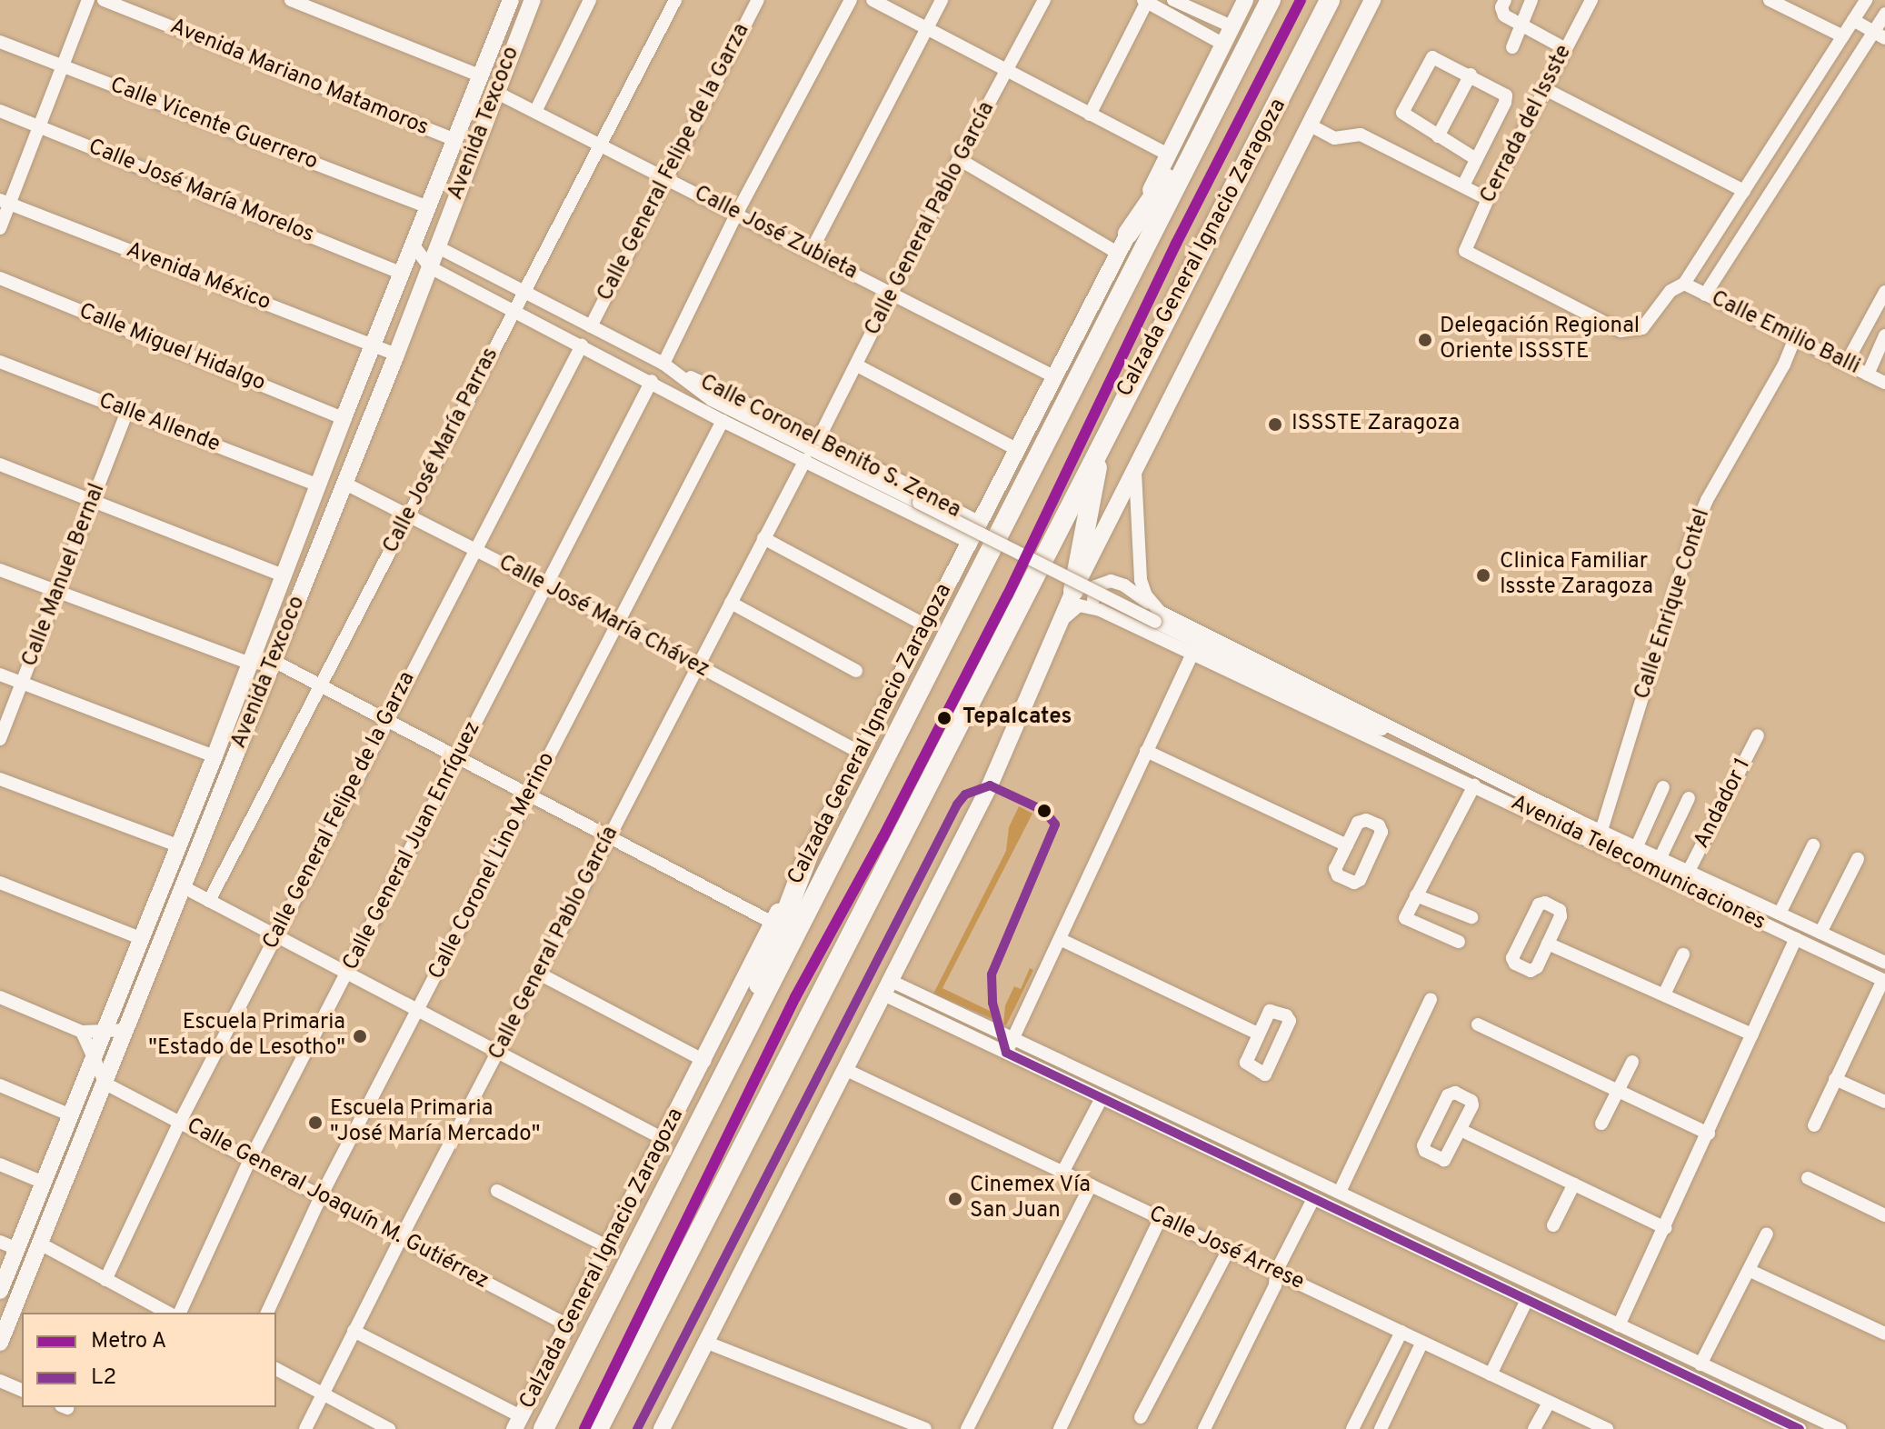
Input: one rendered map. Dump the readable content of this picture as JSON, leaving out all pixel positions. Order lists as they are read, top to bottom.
{
  "streets": {
    "highway": ["Calzada General Ignacio Zaragoza"],
    "main road": ["Avenida Texcoco"],
    "street": [
      "Avenida Mariano Matamoros",
      "Calle Vicente Guerrero",
      "Cerrada del Issste",
      "Calle General Felipe de la Garza",
      "Calle José María Morelos",
      "Calle General Pablo García",
      "Calle José Zubieta",
      "Avenida México",
      "Calle Emilio Balli",
      "Calle Miguel Hidalgo",
      "Calle Allende",
      "Calle Coronel Benito S. Zenea",
      "Calle José María Parras",
      "Calle Manuel Bernal",
      "Calle Enrique Contel",
      "Calle José María Chávez",
      "Andador 1",
      "Calle General Juan Enríquez",
      "Avenida Telecomunicaciones",
      "Calle Coronel Lino Merino",
      "Calle General Joaquín M. Gutiérrez",
      "Calle José Arrese"
    ]
  },
  "crossings": [
    ["Avenida Mariano Matamoros", "Avenida Texcoco"],
    ["Avenida Texcoco", "Calle Vicente Guerrero"],
    ["Avenida Texcoco", "Calle José María Morelos"],
    ["Avenida Texcoco", "Calle José Zubieta"],
    ["Avenida Texcoco", "Avenida México"],
    ["Avenida Texcoco", "Calle Miguel Hidalgo"],
    ["Avenida Texcoco", "Calle Allende"],
    ["Avenida Texcoco", "Calle Coronel Benito S. Zenea"],
    ["Avenida Texcoco", "Calle José María Chávez"],
    ["Avenida Texcoco", "Calle General Joaquín M. Gutiérrez"],
    ["Cerrada del Issste", "Calle Emilio Balli"],
    ["Calle General Felipe de la Garza", "Calle José Zubieta"],
    ["Calle General Felipe de la Garza", "Calle Coronel Benito S. Zenea"],
    ["Calle General Felipe de la Garza", "Calle José María Chávez"],
    ["Calle General Felipe de la Garza", "Calle General Joaquín M. Gutiérrez"],
    ["Calle General Pablo García", "Calle José Zubieta"],
    ["Calle General Pablo García", "Calle Coronel Benito S. Zenea"],
    ["Calle General Pablo García", "Calle José María Chávez"],
    ["Calle General Pablo García", "Calle General Joaquín M. Gutiérrez"],
    ["Calle José Zubieta", "Calzada General Ignacio Zaragoza"],
    ["Calle José Zubieta", "Calle José María Parras"],
    ["Calzada General Ignacio Zaragoza", "Calle Coronel Benito S. Zenea"],
    ["Calzada General Ignacio Zaragoza", "Calle José María Chávez"],
    ["Calzada General Ignacio Zaragoza", "Calle General Joaquín M. Gutiérrez"],
    ["Calzada General Ignacio Zaragoza", "Calle José Arrese"],
    ["Calle Emilio Balli", "Calle Enrique Contel"],
    ["Calle Allende", "Calle Manuel Bernal"],
    ["Calle Coronel Benito S. Zenea", "Calle José María Parras"],
    ["Calle Coronel Benito S. Zenea", "Calle General Juan Enríquez"],
    ["Calle Coronel Benito S. Zenea", "Avenida Telecomunicaciones"],
    ["Calle Coronel Benito S. Zenea", "Calle Coronel Lino Merino"],
    ["Calle José María Parras", "Calle José María Chávez"],
    ["Calle Enrique Contel", "Avenida Telecomunicaciones"],
    ["Calle José María Chávez", "Calle General Juan Enríquez"],
    ["Calle José María Chávez", "Calle Coronel Lino Merino"],
    ["Andador 1", "Avenida Telecomunicaciones"],
    ["Calle General Juan Enríquez", "Calle General Joaquín M. Gutiérrez"],
    ["Calle Coronel Lino Merino", "Calle General Joaquín M. Gutiérrez"]
  ],
  "places": [
    "Delegación Regional Oriente ISSSTE",
    "ISSSTE Zaragoza",
    "Clinica Familiar Issste Zaragoza",
    "Tepalcates",
    "Escuela Primaria \"Estado de Lesotho\"",
    "Escuela Primaria \"José María Mercado\"",
    "Cinemex Vía San Juan"
  ],
  "lines": ["metro line A", "transit line L2"],
  "legend": ["Metro A", "L2"]
}
